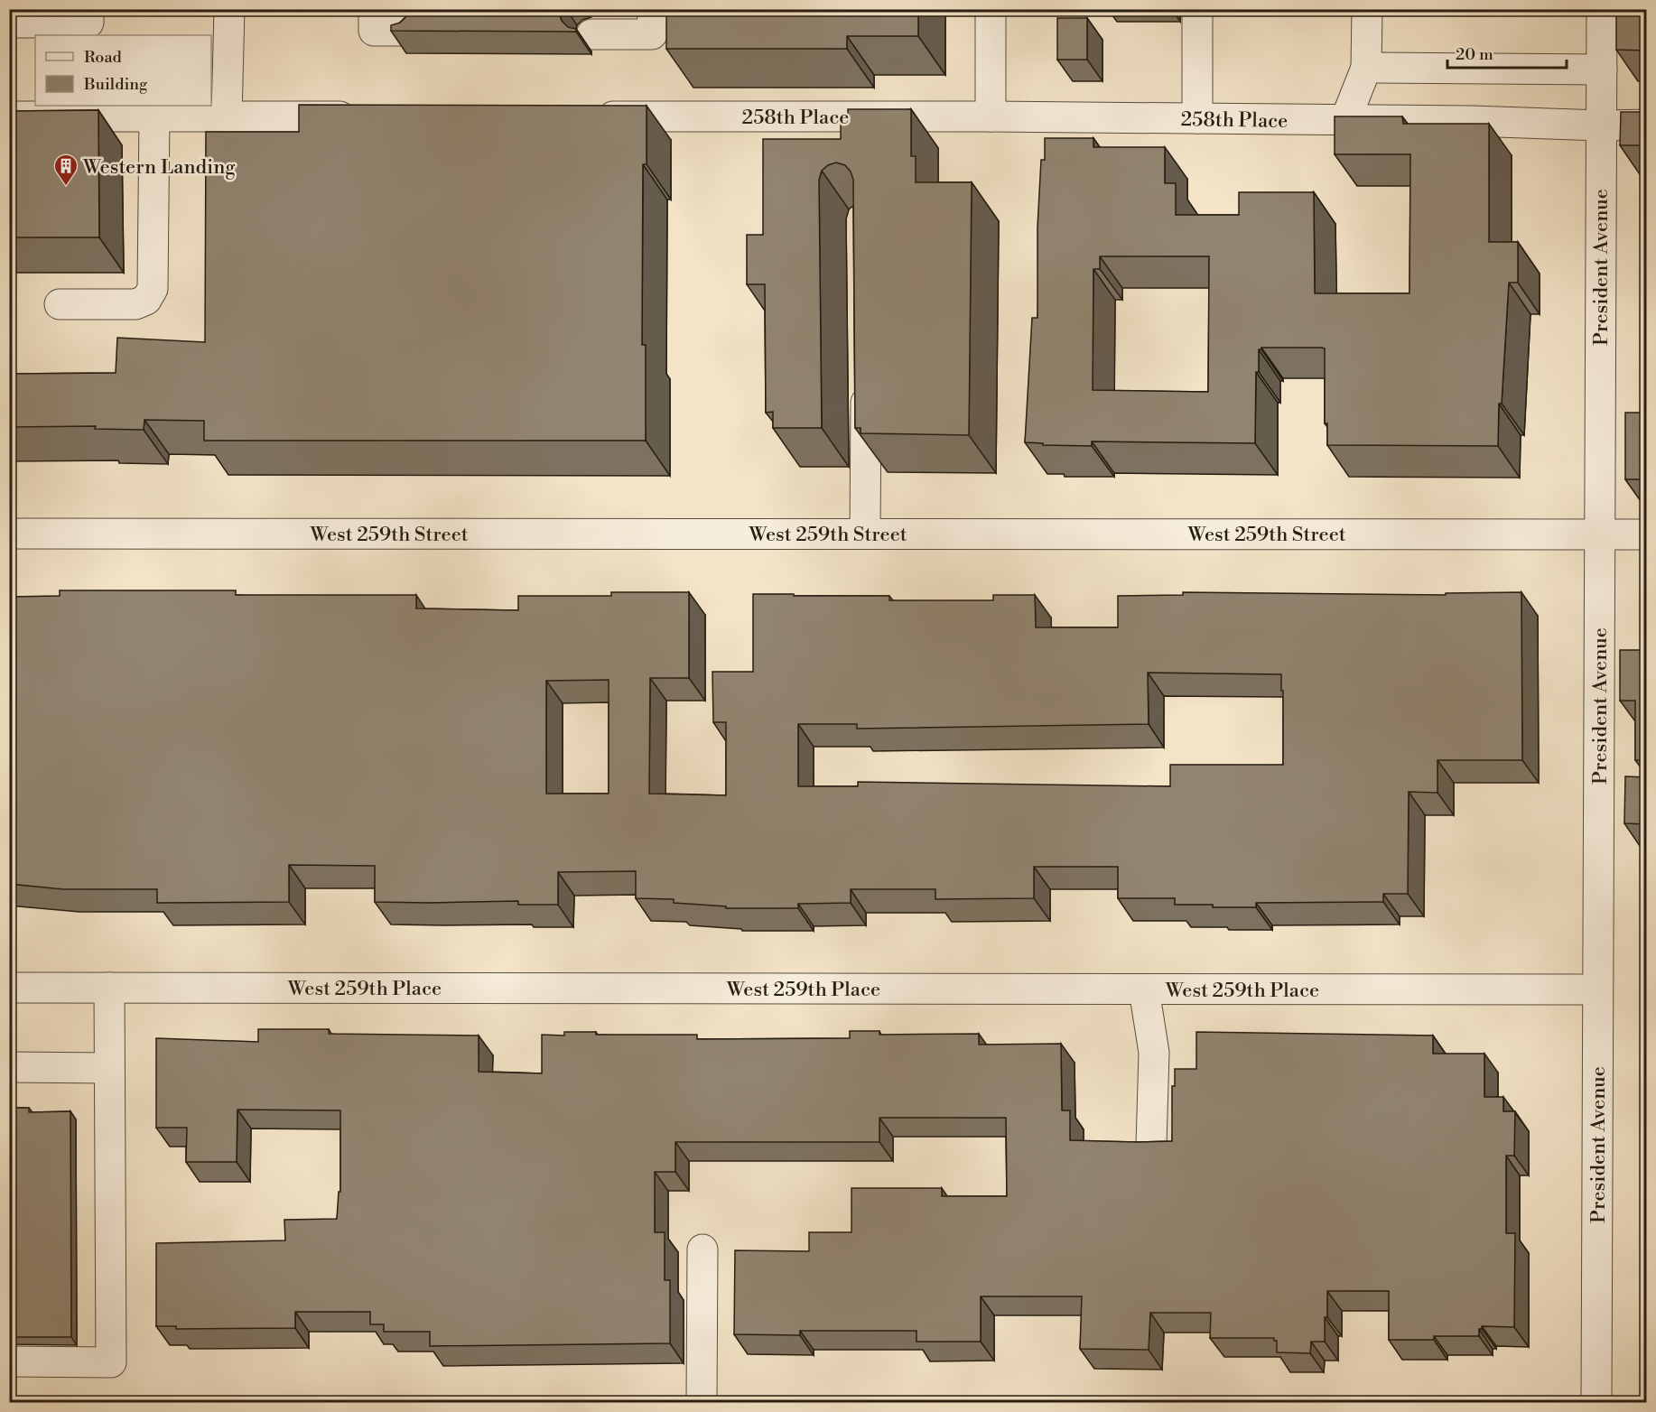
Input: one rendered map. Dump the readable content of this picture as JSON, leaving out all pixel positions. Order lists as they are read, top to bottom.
{
  "streets": {
    "street": [
      "258th Place",
      "President Avenue",
      "West 259th Street",
      "West 259th Place"
    ]
  },
  "crossings": [
    ["258th Place", "President Avenue"],
    ["President Avenue", "West 259th Street"],
    ["President Avenue", "West 259th Place"]
  ],
  "places": {
    "building": ["Western Landing"]
  },
  "legend": ["Road", "Building"],
  "scale_bar": "20 m"
}
